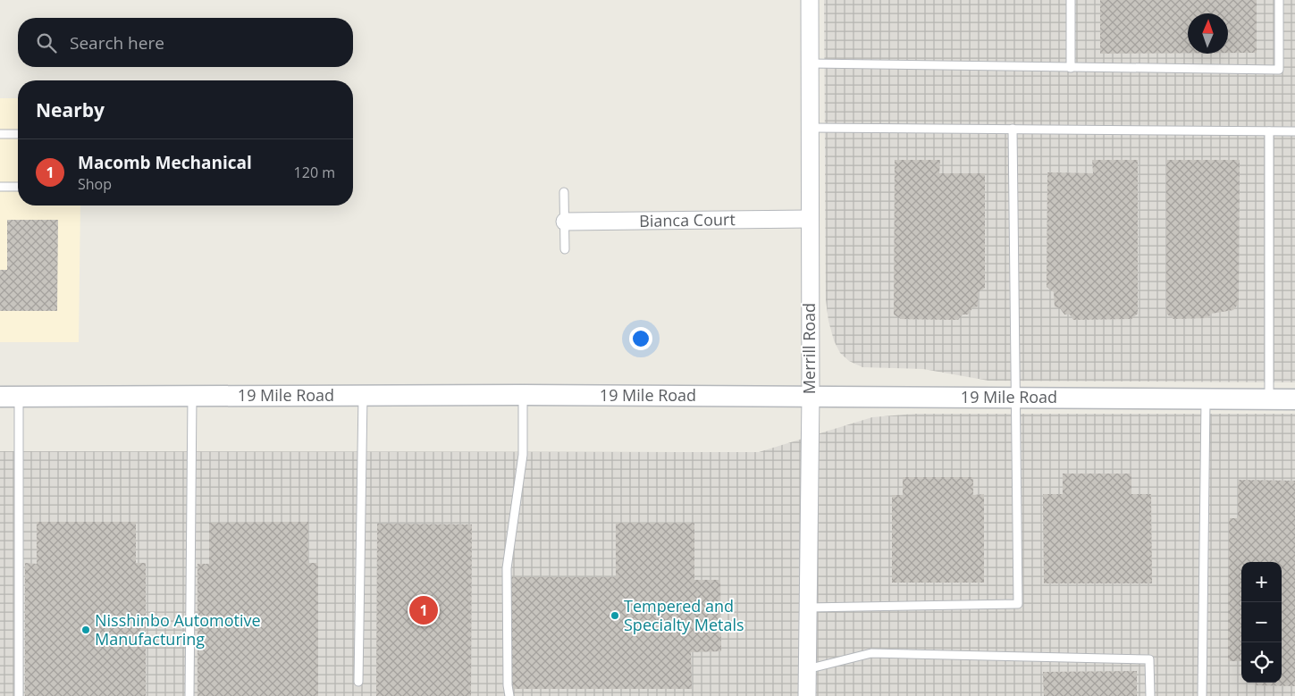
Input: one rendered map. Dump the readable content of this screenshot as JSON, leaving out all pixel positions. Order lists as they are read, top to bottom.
{
  "streets": {
    "street": ["Bianca Court", "Merrill Road", "19 Mile Road"]
  },
  "crossings": [
    ["Bianca Court", "Merrill Road"],
    ["Merrill Road", "19 Mile Road"]
  ],
  "places": ["Tempered and Specialty Metals", "Nisshinbo Automotive Manufacturing"],
  "north": "top",
  "page": {
    "search": "Search here",
    "heading": "Nearby",
    "list": [
      {
        "mark": "1",
        "name": "Macomb Mechanical",
        "note": "Shop",
        "value": "120 m"
      }
    ],
    "map_buttons": ["+", "−"],
    "pins": "1"
  }
}
